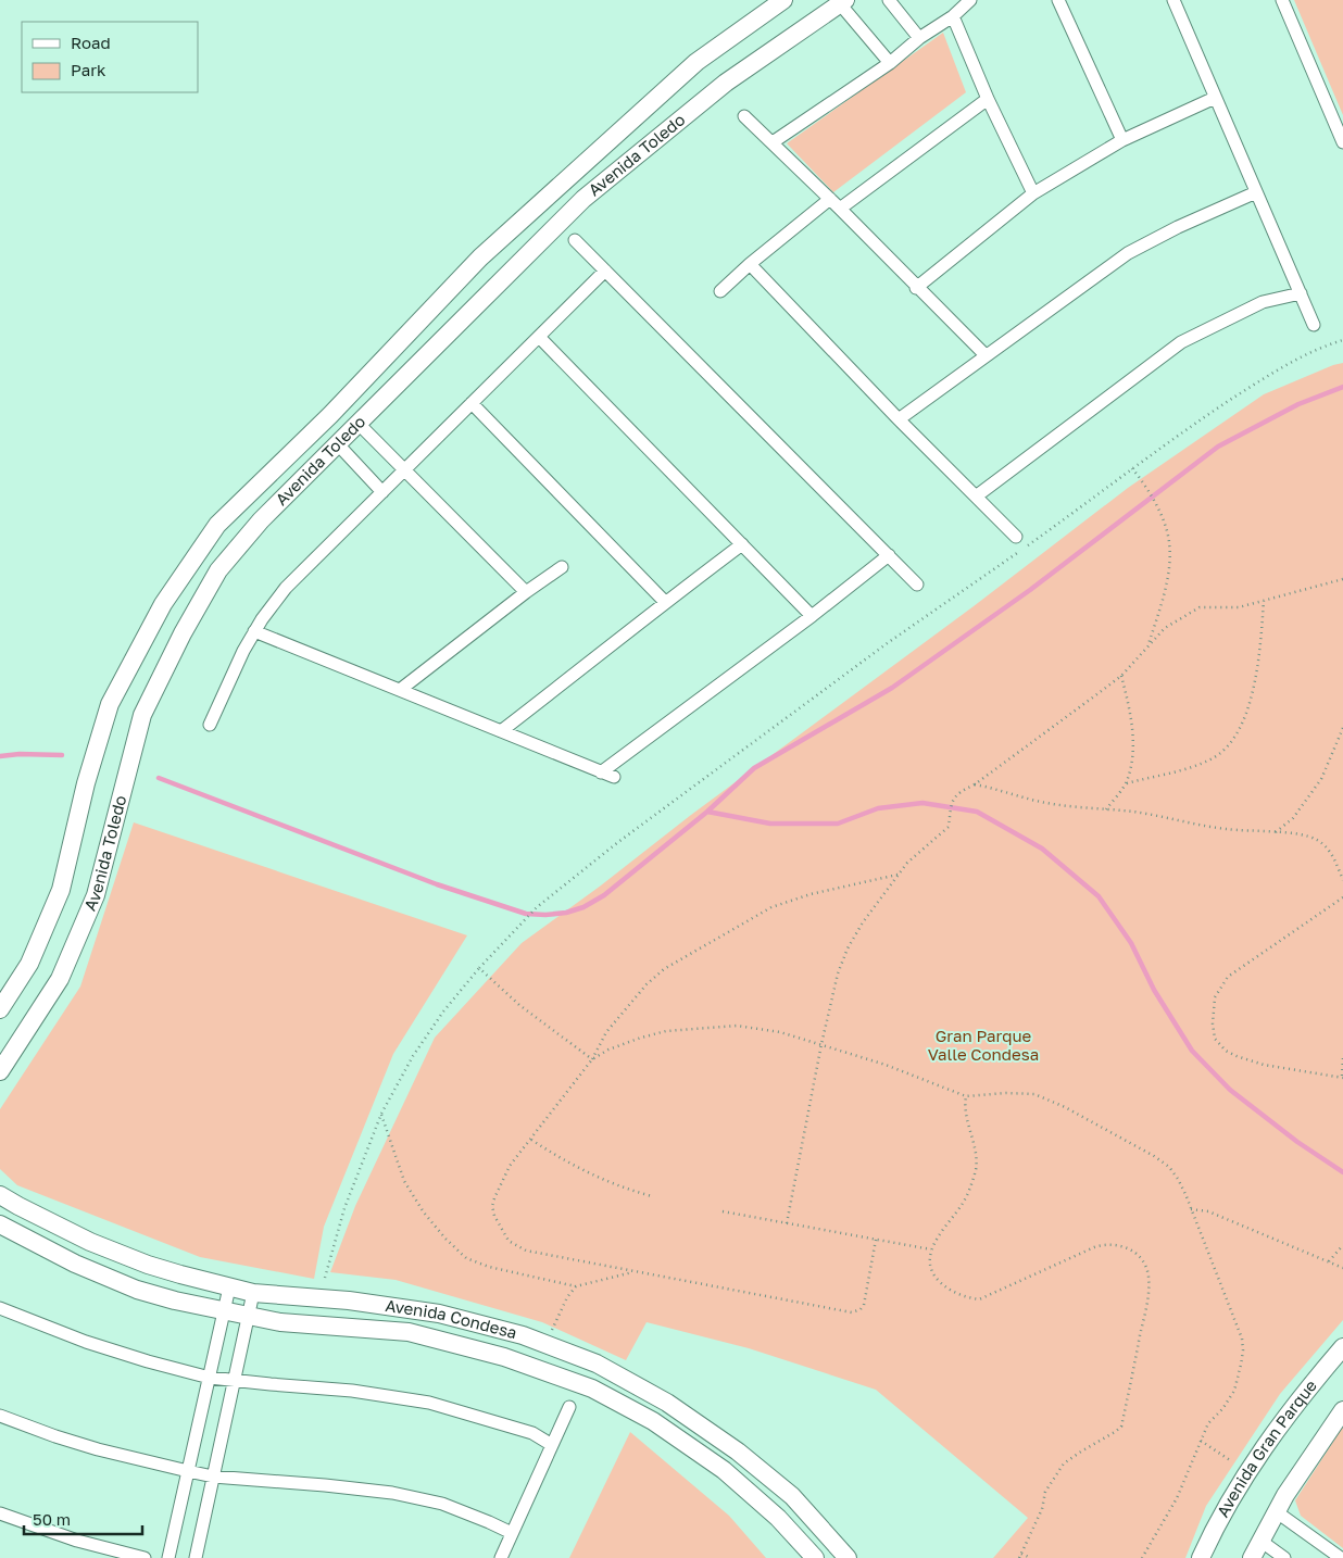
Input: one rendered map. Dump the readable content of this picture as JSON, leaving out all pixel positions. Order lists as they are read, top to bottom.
{
  "streets": {
    "street": ["Avenida Toledo", "Avenida Condesa", "Avenida Gran Parque"]
  },
  "parks": ["Gran Parque Valle Condesa"],
  "legend": ["Road", "Park"],
  "scale_bar": "50 m"
}
